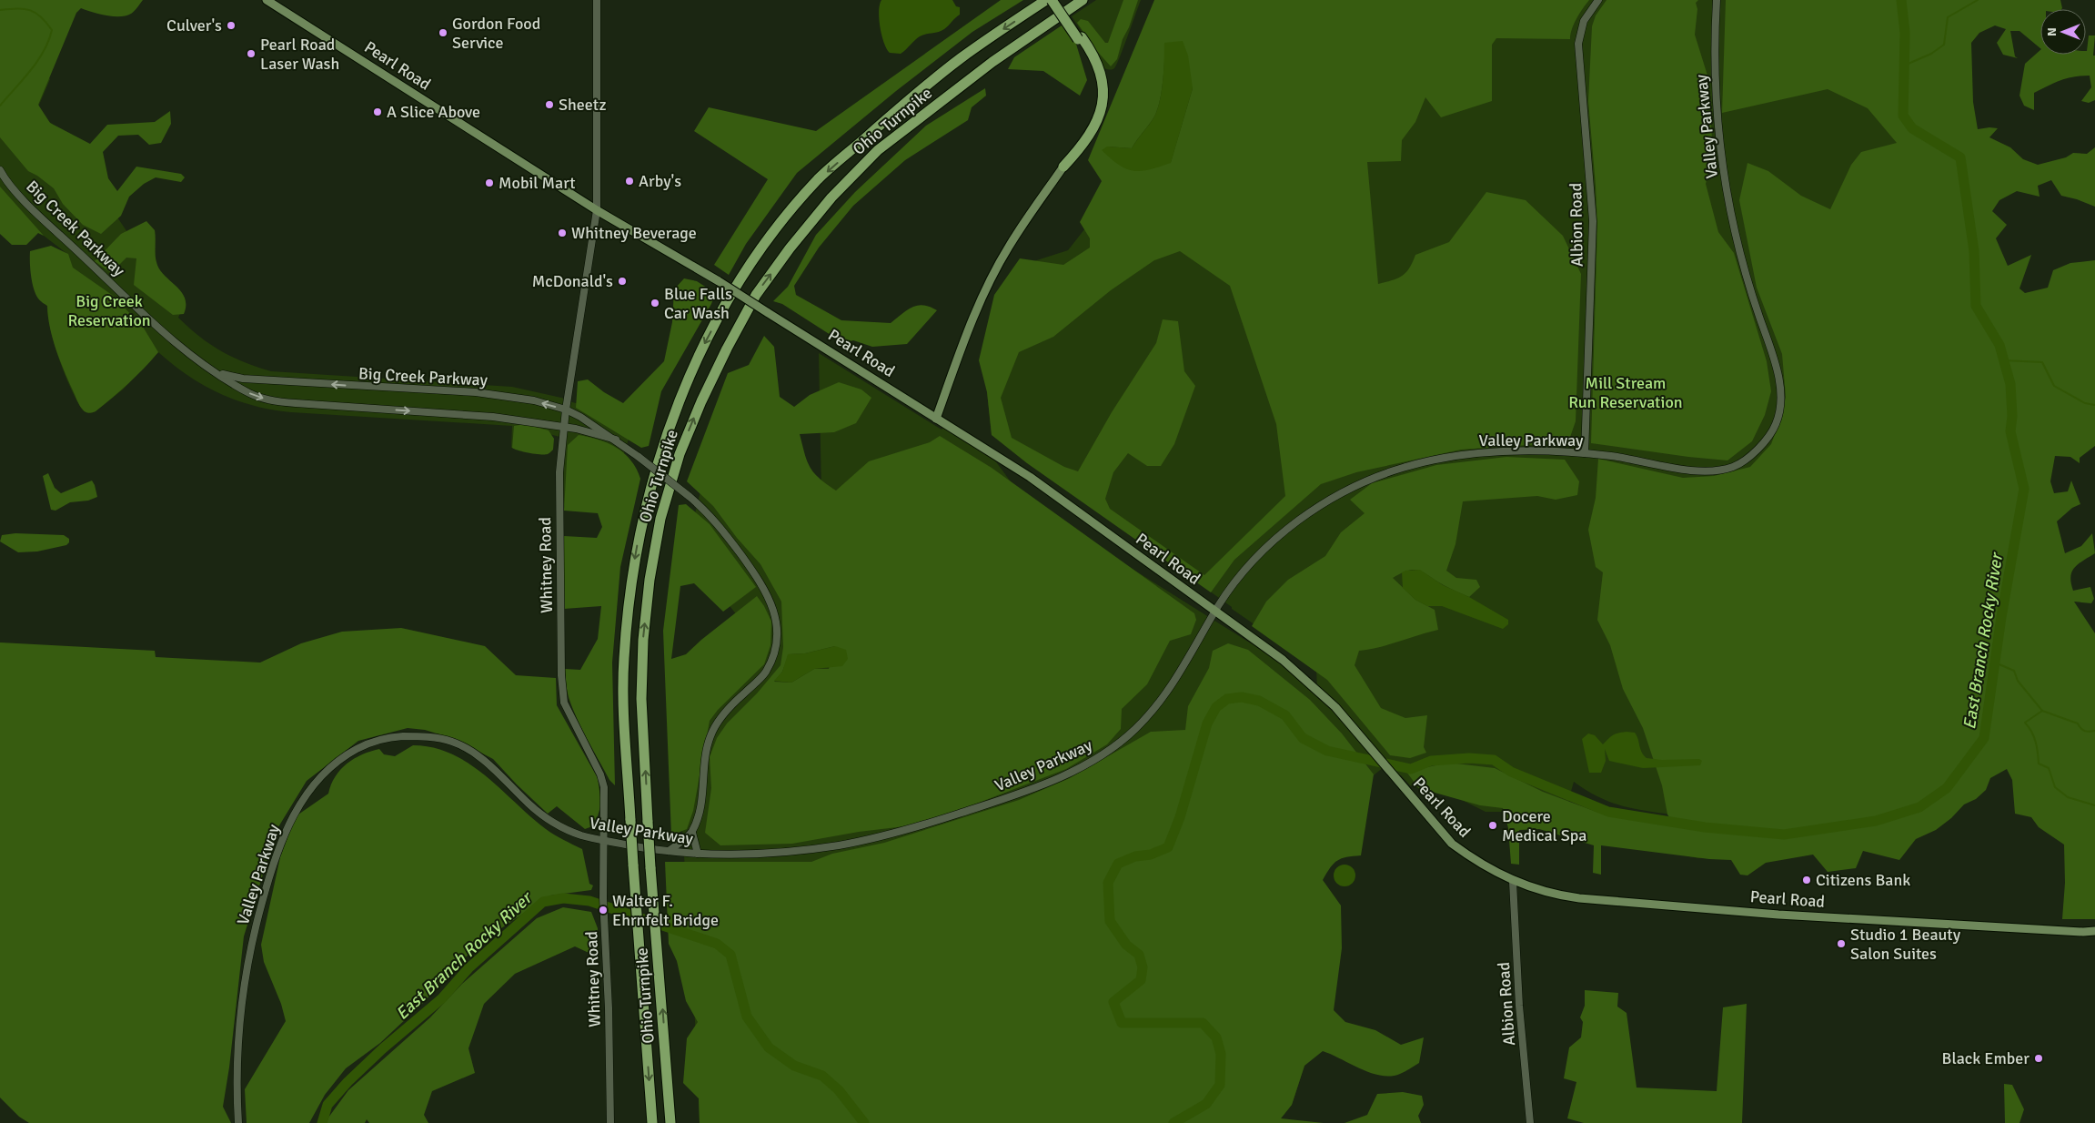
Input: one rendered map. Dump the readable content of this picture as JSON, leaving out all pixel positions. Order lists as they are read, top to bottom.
{
  "streets": {
    "highway": ["Ohio Turnpike"],
    "main road": ["Pearl Road"],
    "street": [
      "Valley Parkway",
      "Albion Road",
      "Big Creek Parkway",
      "Whitney Road"
    ]
  },
  "crossings": [
    ["Pearl Road", "Valley Parkway"],
    ["Pearl Road", "Albion Road"],
    ["Pearl Road", "Whitney Road"],
    ["Valley Parkway", "Albion Road"],
    ["Valley Parkway", "Whitney Road"],
    ["Big Creek Parkway", "Whitney Road"]
  ],
  "water": ["East Branch Rocky River"],
  "parks": ["Big Creek Reservation", "Mill Stream Run Reservation"],
  "places": [
    "Culver's",
    "Gordon Food Service",
    "Pearl Road Laser Wash",
    "Sheetz",
    "A Slice Above",
    "Arby's",
    "Mobil Mart",
    "Whitney Beverage",
    "McDonald's",
    "Blue Falls Car Wash",
    "Docere Medical Spa",
    "Citizens Bank",
    "Walter F. Ehrnfelt Bridge",
    "Studio 1 Beauty Salon Suites",
    "Black Ember"
  ],
  "north": "left"
}
